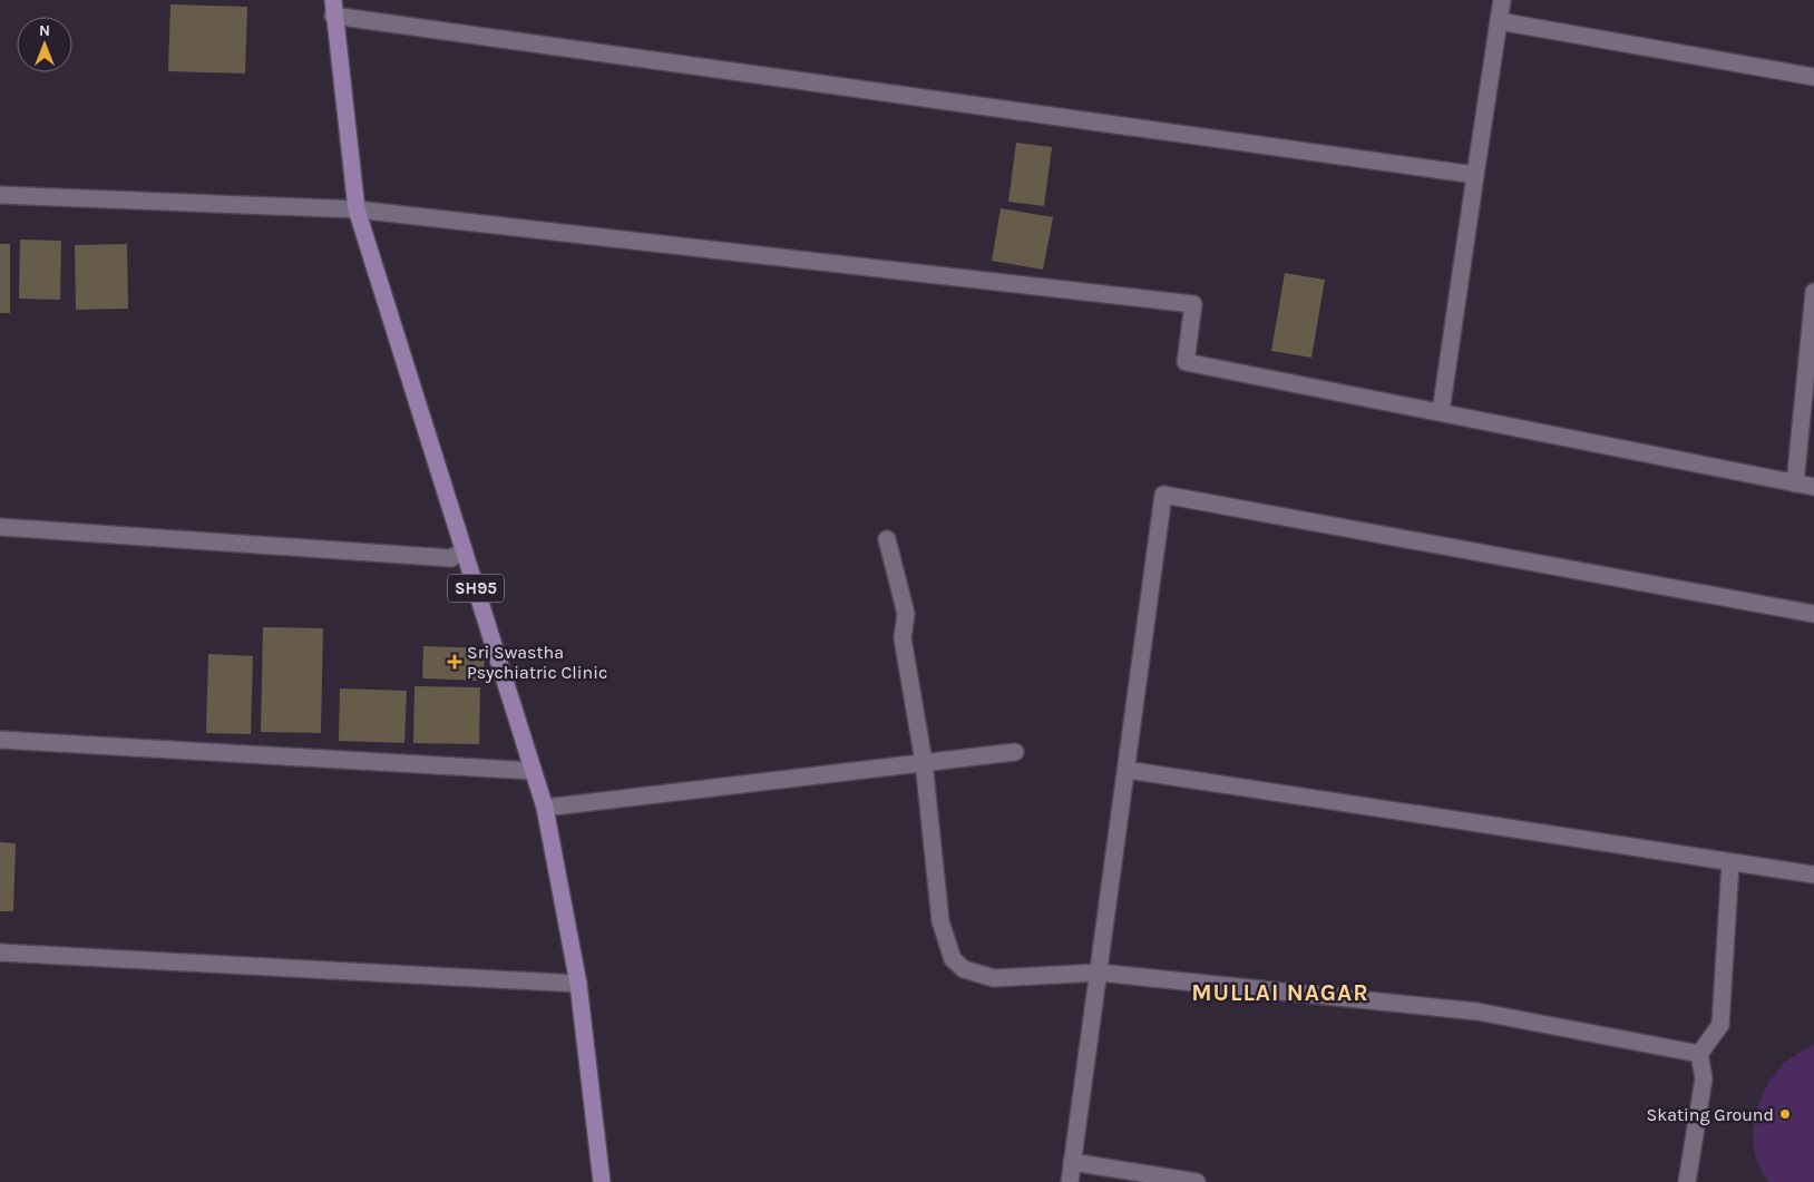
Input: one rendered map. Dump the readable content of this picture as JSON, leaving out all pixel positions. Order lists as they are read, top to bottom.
{
  "streets": {
    "main road": ["SH95"]
  },
  "districts": ["MULLAI NAGAR"],
  "places": {
    "health": ["Sri Swastha Psychiatric Clinic"],
    "other": ["Skating Ground"]
  },
  "north": "top"
}
